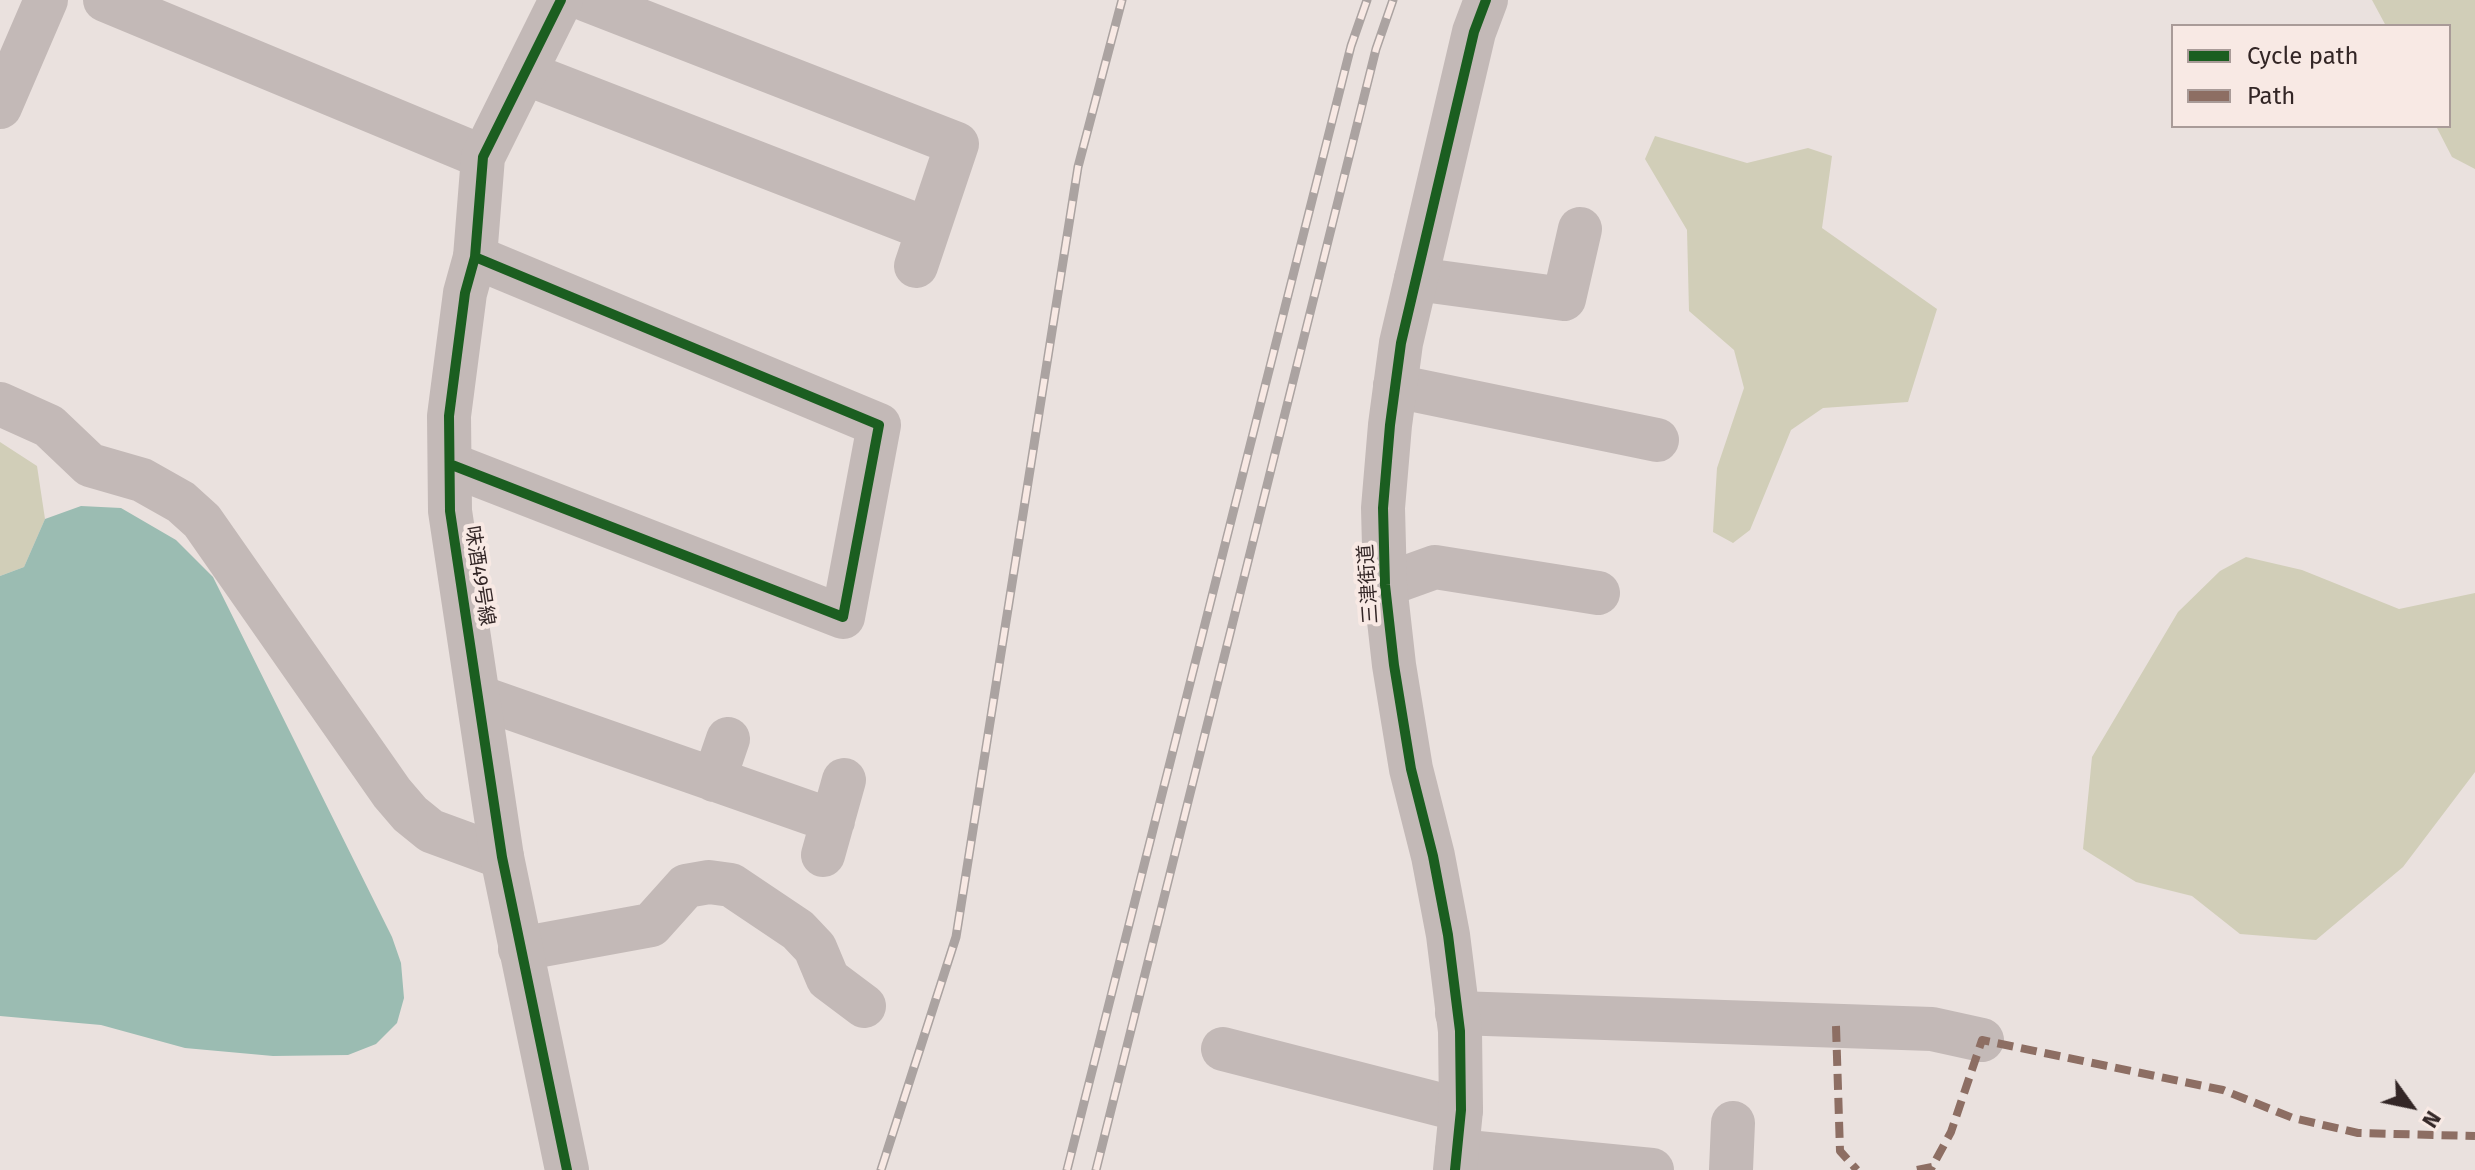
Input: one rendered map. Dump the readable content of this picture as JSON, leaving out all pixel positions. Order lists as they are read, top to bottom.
{
  "streets": {
    "street": ["味酒49号線", "三津街道"]
  },
  "legend": ["Cycle path", "Path"],
  "north": "bottom right"
}
